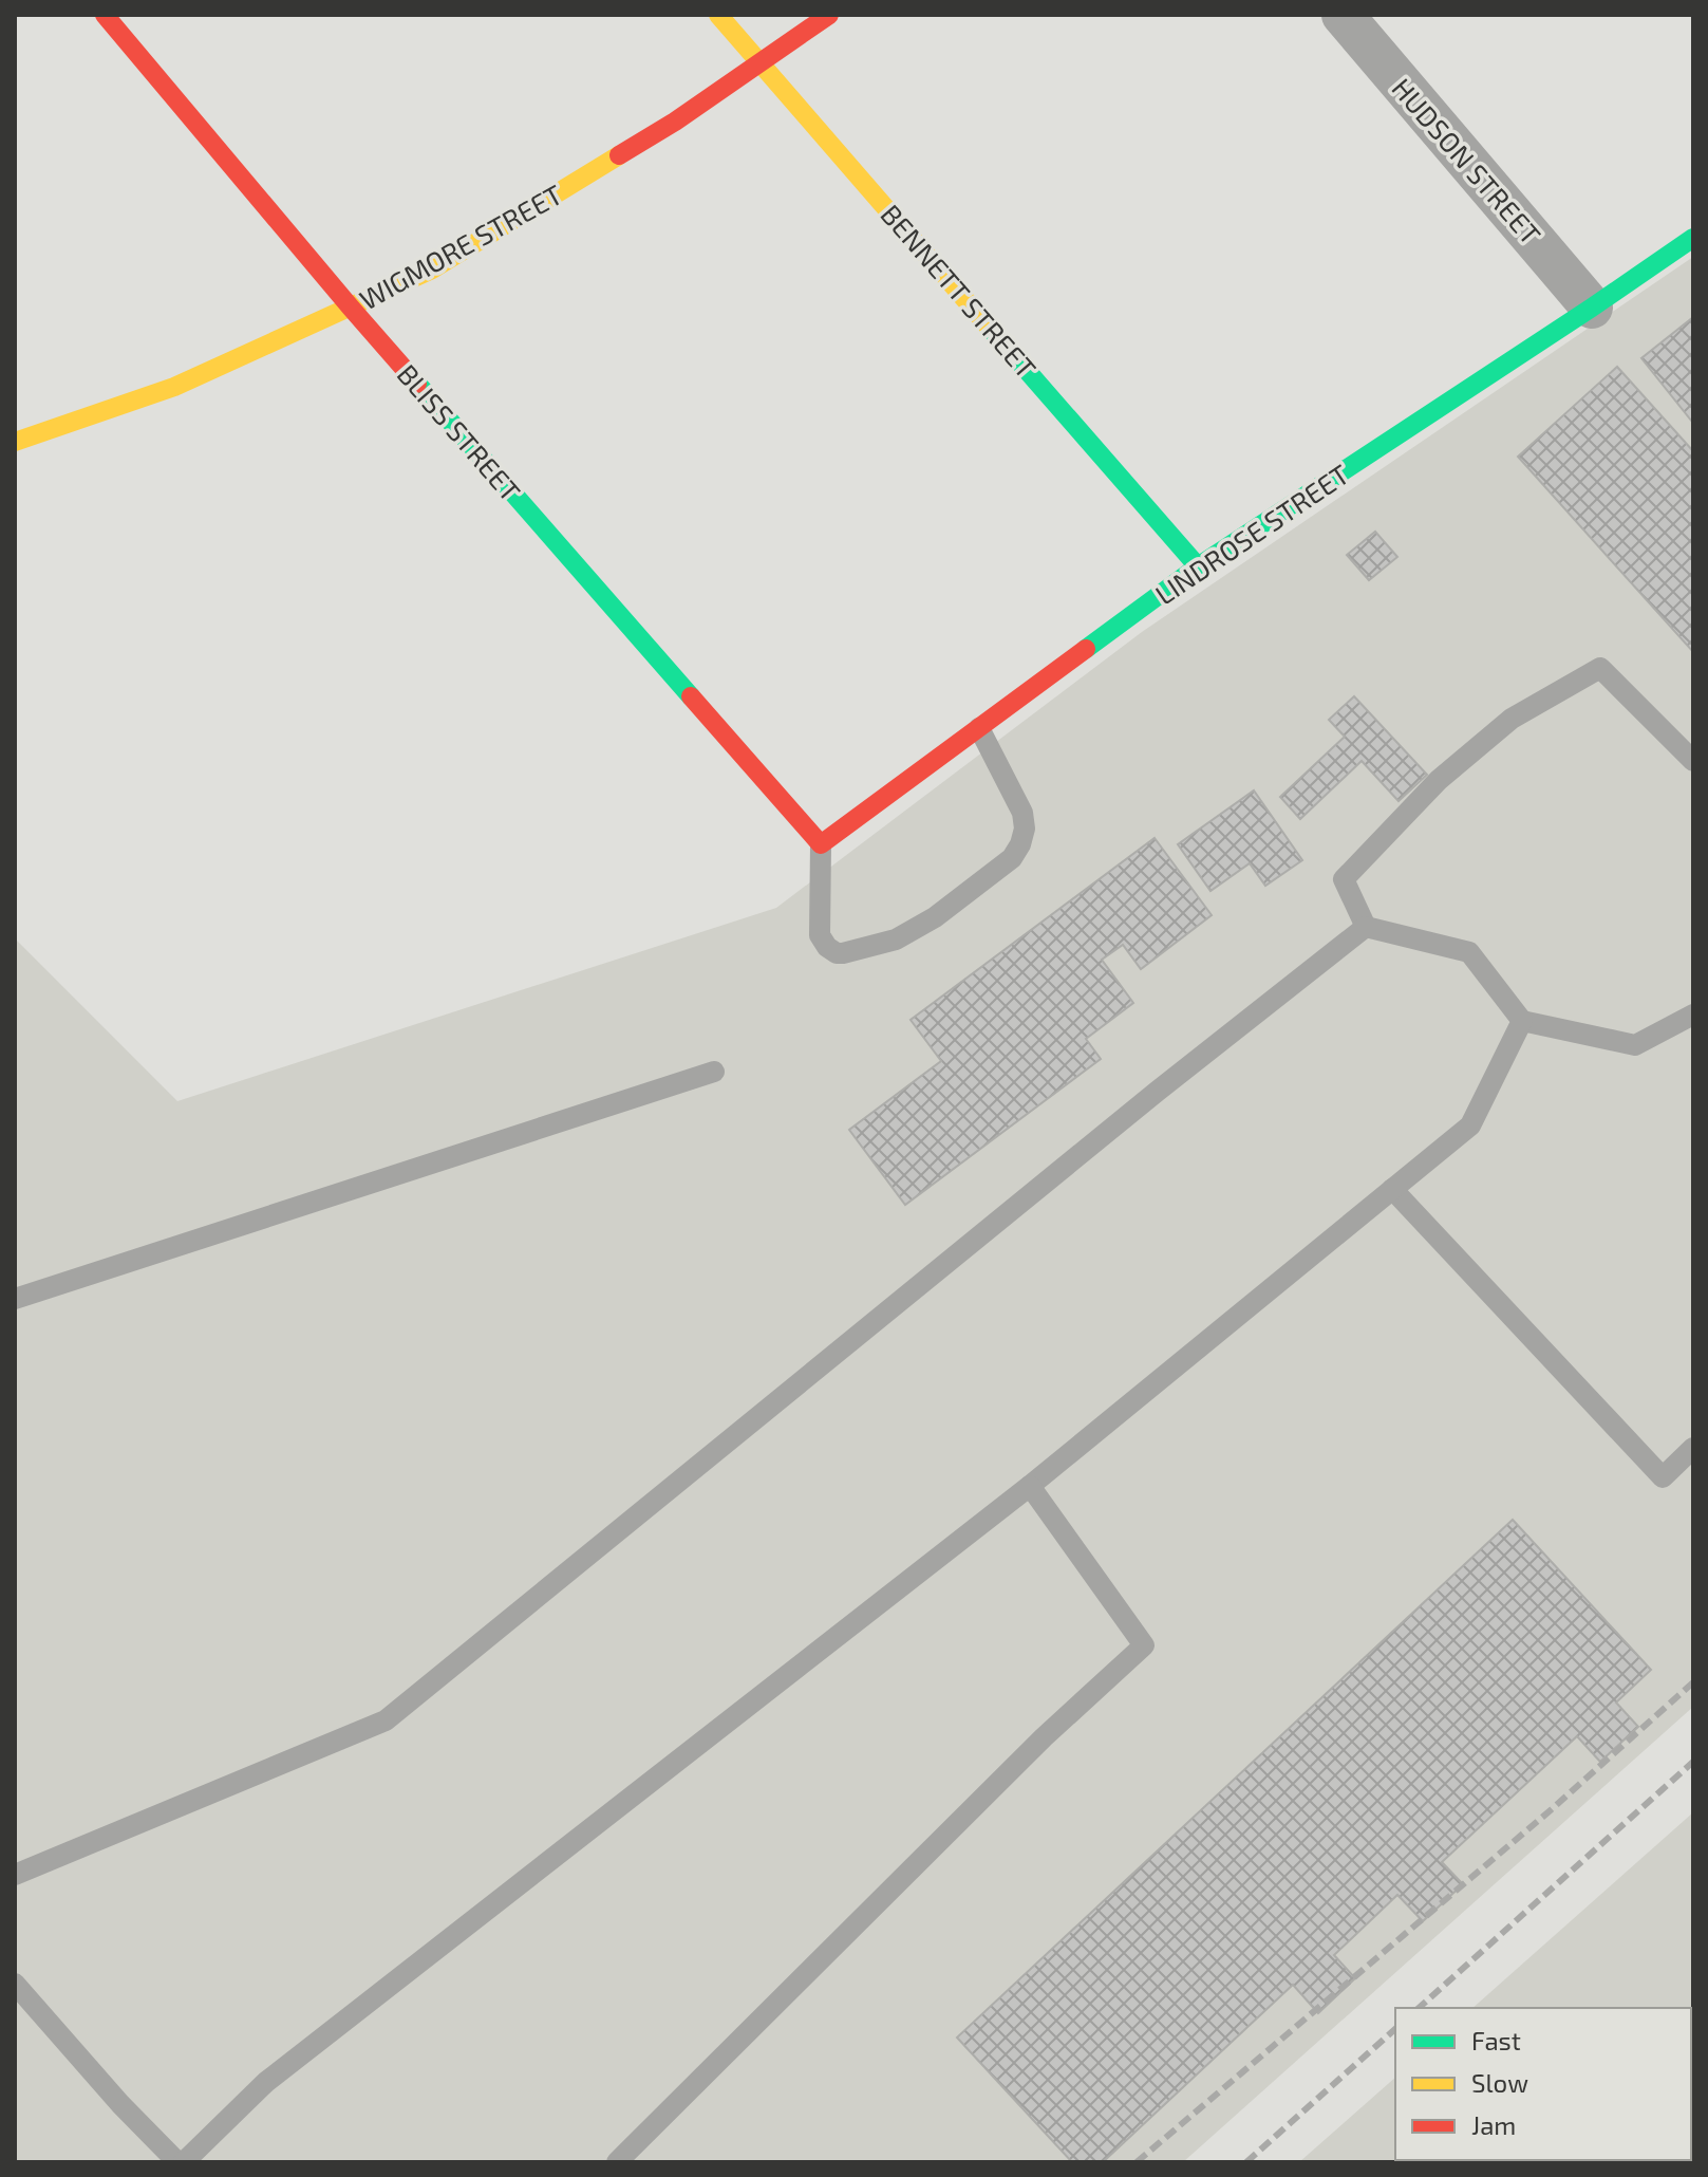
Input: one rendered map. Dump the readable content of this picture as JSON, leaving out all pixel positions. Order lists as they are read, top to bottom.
{
  "streets": {
    "street": [
      "HUDSON STREET",
      "WIGMORE STREET",
      "BENNETT STREET",
      "BLISS STREET",
      "LINDROSE STREET"
    ]
  },
  "crossings": [
    ["HUDSON STREET", "LINDROSE STREET"],
    ["WIGMORE STREET", "BENNETT STREET"],
    ["WIGMORE STREET", "BLISS STREET"],
    ["BENNETT STREET", "LINDROSE STREET"],
    ["BLISS STREET", "LINDROSE STREET"]
  ],
  "legend": ["Fast", "Slow", "Jam"]
}
